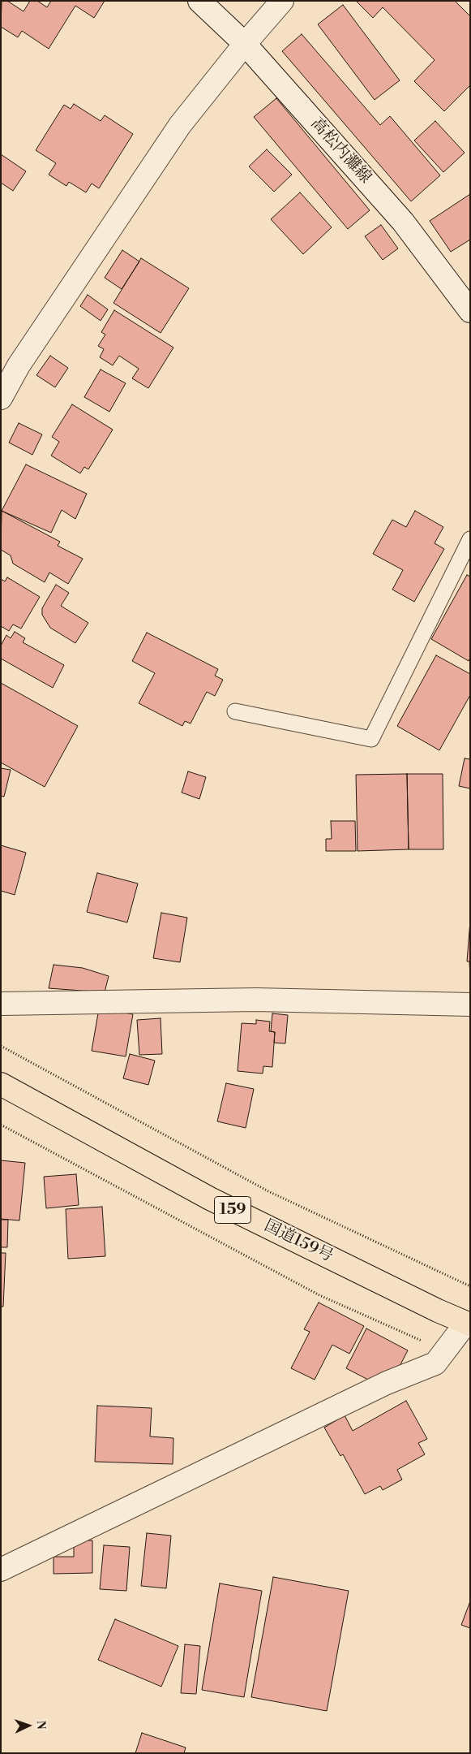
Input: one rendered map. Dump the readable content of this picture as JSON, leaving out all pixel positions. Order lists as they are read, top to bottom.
{
  "streets": {
    "highway": ["159", "国道159号"],
    "street": ["高松内灘線"]
  },
  "north": "right"
}
